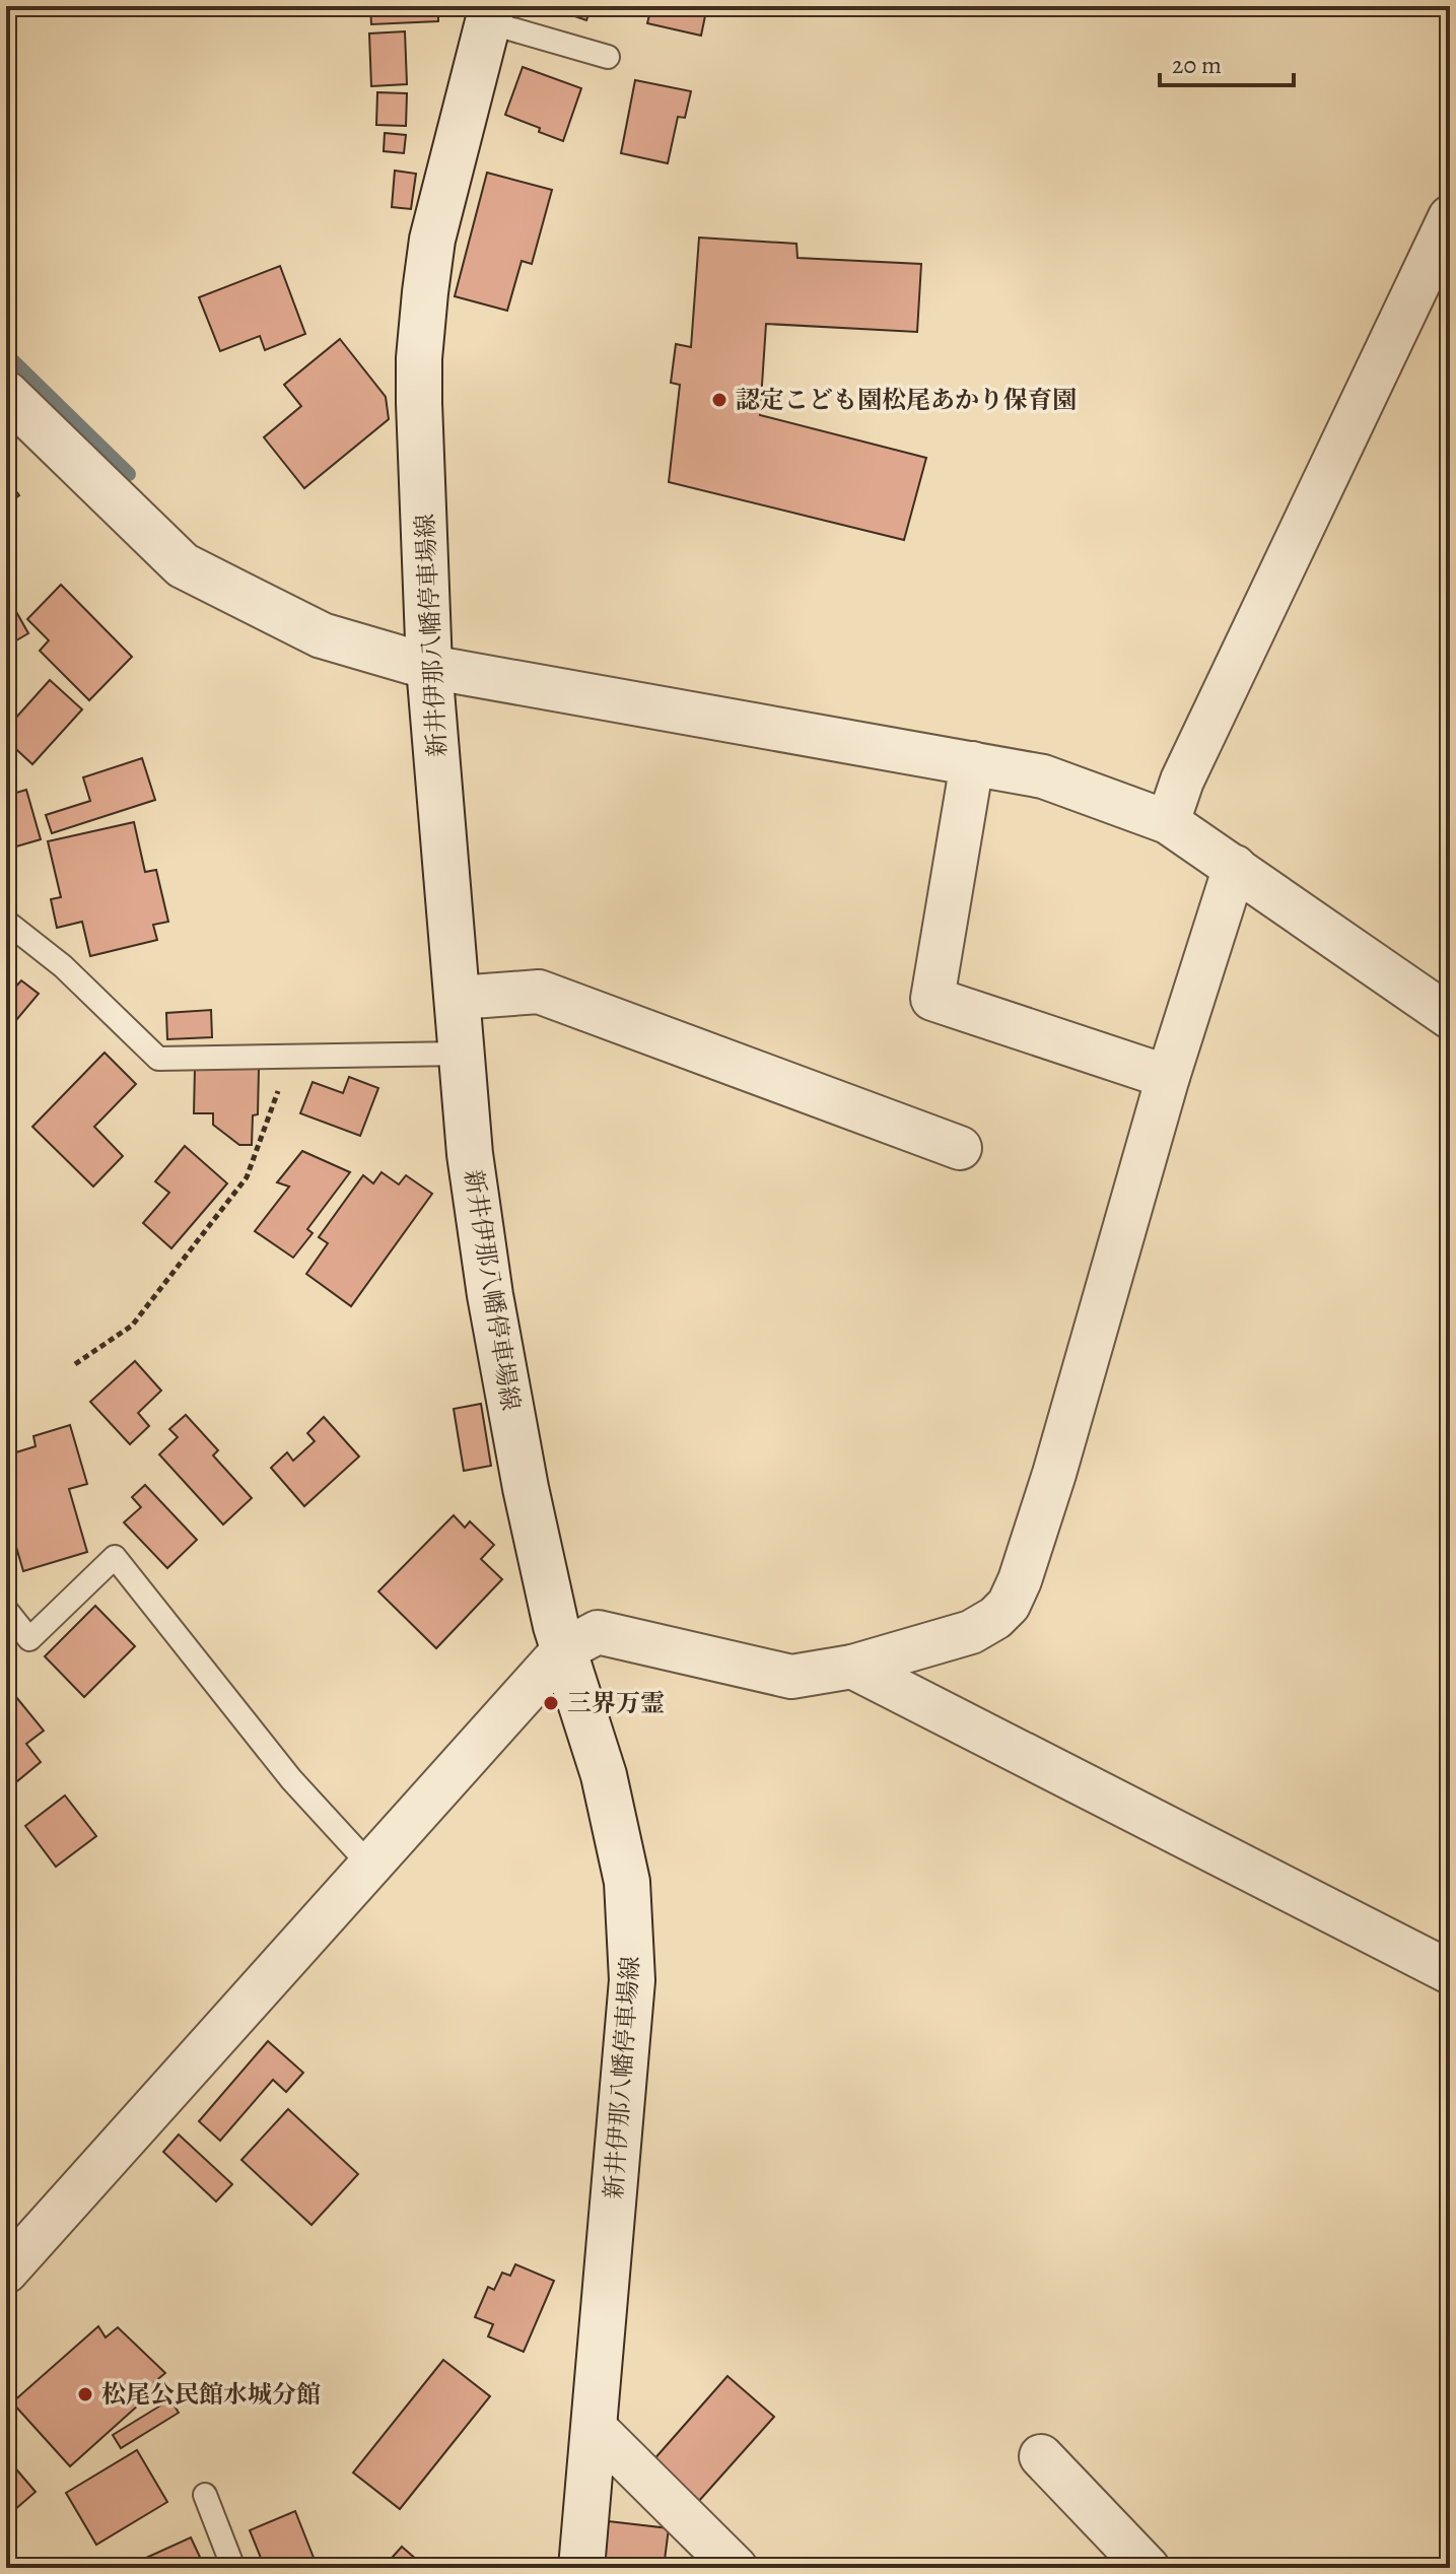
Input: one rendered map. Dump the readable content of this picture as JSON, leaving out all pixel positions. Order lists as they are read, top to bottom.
{
  "streets": {
    "main road": ["新井伊那八幡停車場線"]
  },
  "places": ["認定こども園松尾あかり保育園", "三界万霊", "松尾公民館水城分館"],
  "scale_bar": "20 m"
}
